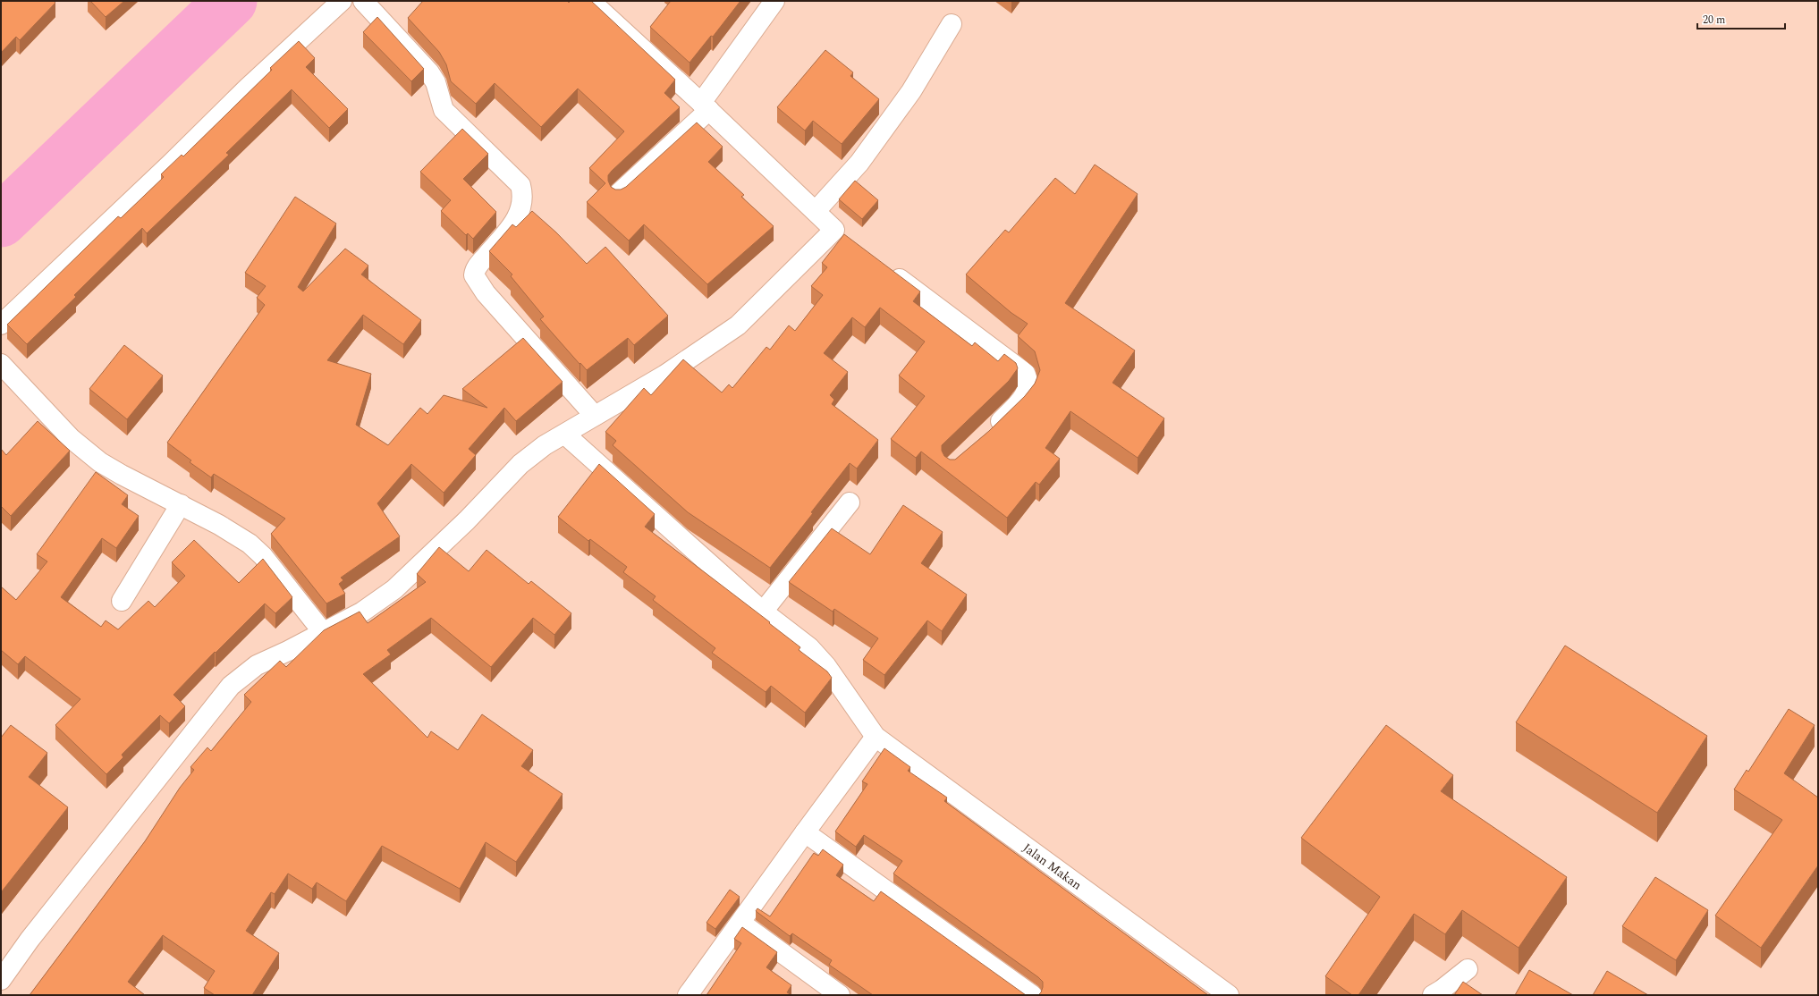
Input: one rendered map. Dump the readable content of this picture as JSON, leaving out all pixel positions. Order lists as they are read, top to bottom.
{
  "streets": {
    "street": ["Jalan Makan"]
  },
  "scale_bar": "20 m"
}
